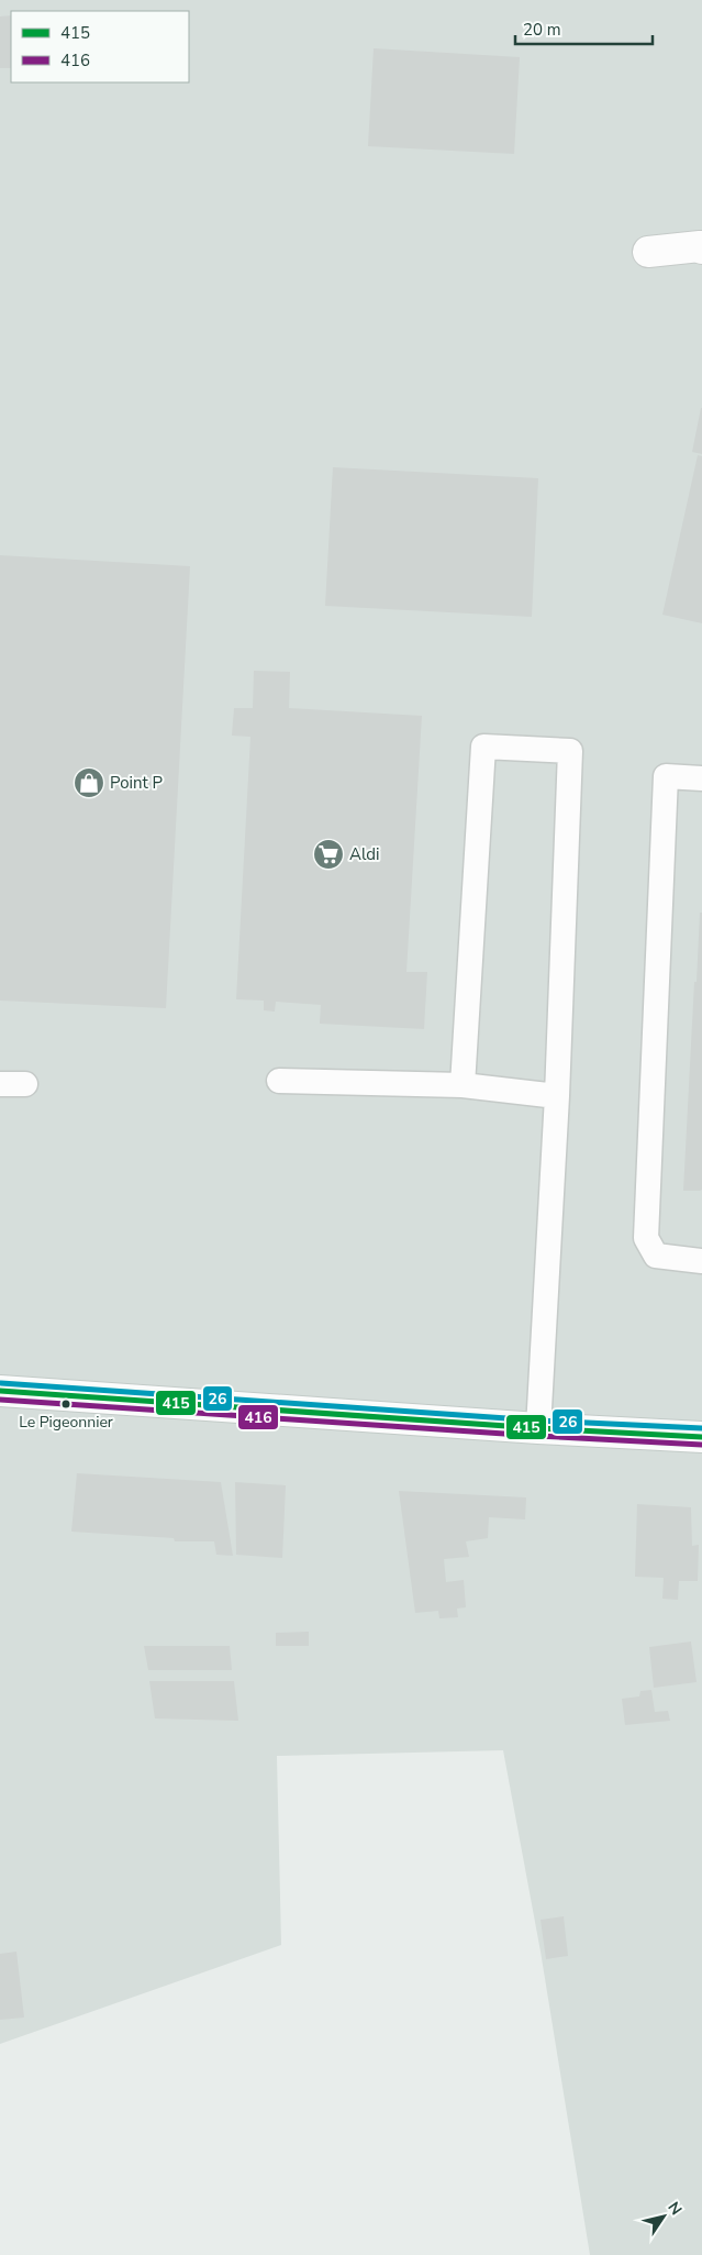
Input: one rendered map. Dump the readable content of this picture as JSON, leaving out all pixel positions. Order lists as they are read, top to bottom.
{
  "places": {
    "shop": ["Point P"],
    "supermarket": ["Aldi"],
    "other": ["Le Pigeonnier"]
  },
  "lines": ["transit line 26", "transit line 415", "transit line 416"],
  "legend": ["415", "416"],
  "scale_bar": "20 m",
  "north": "top right"
}
